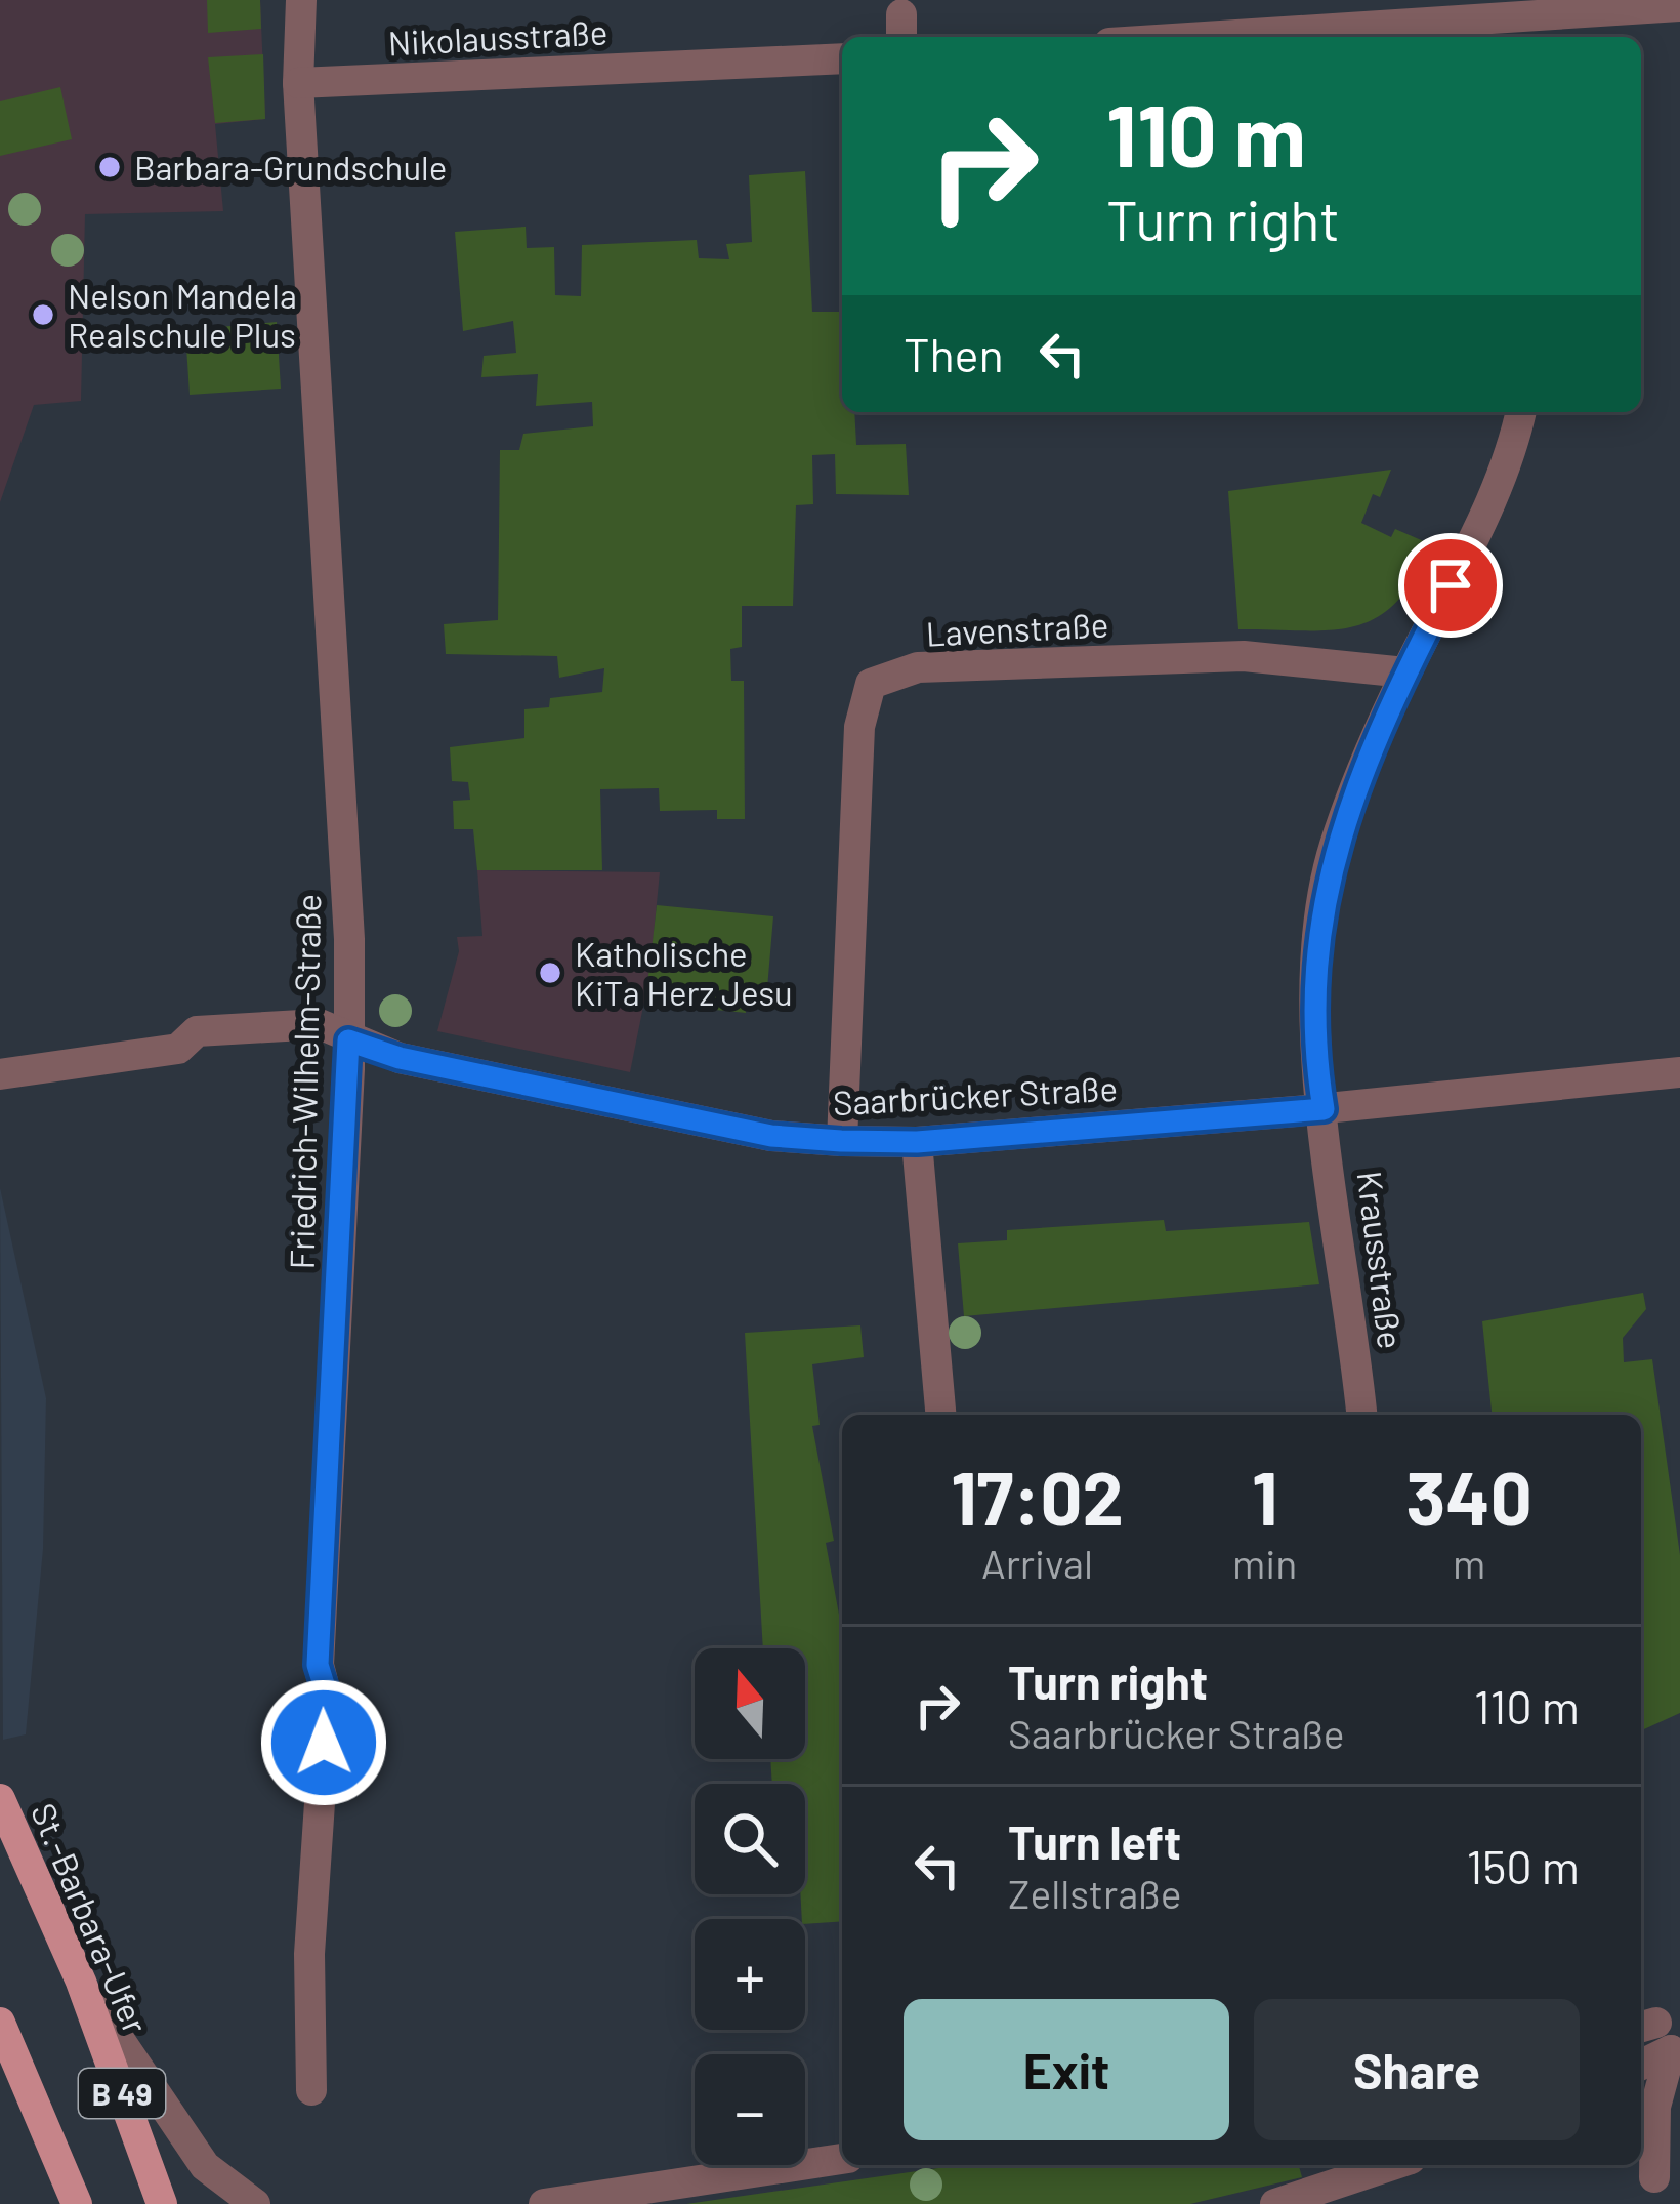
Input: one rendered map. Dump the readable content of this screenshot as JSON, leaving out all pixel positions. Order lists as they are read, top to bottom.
{
  "streets": {
    "main road": ["St.-Barbara-Ufer", "B 49"],
    "street": [
      "Nikolausstraße",
      "Lavenstraße",
      "Friedrich-Wilhelm-Straße",
      "Saarbrücker Straße",
      "Krausstraße"
    ]
  },
  "crossings": [
    ["Nikolausstraße", "Friedrich-Wilhelm-Straße"],
    ["Lavenstraße", "Saarbrücker Straße"],
    ["Lavenstraße", "Krausstraße"],
    ["Friedrich-Wilhelm-Straße", "Saarbrücker Straße"],
    ["Saarbrücker Straße", "Krausstraße"]
  ],
  "places": ["Barbara-Grundschule", "Nelson Mandela Realschule Plus", "Katholische KiTa Herz Jesu"],
  "north": "top",
  "page": {
    "turn": ["110 m", "Turn right"],
    "then": "Then",
    "eta": [
      "17:02",
      "Arrival",
      "1",
      "min",
      "340",
      "m"
    ],
    "list": [
      {
        "name": "Turn right",
        "note": "Saarbrücker Straße",
        "value": "110 m"
      },
      {
        "name": "Turn left",
        "note": "Zellstraße",
        "value": "150 m"
      }
    ],
    "map_buttons": ["+", "−"],
    "buttons": ["Exit", "Share"]
  }
}
